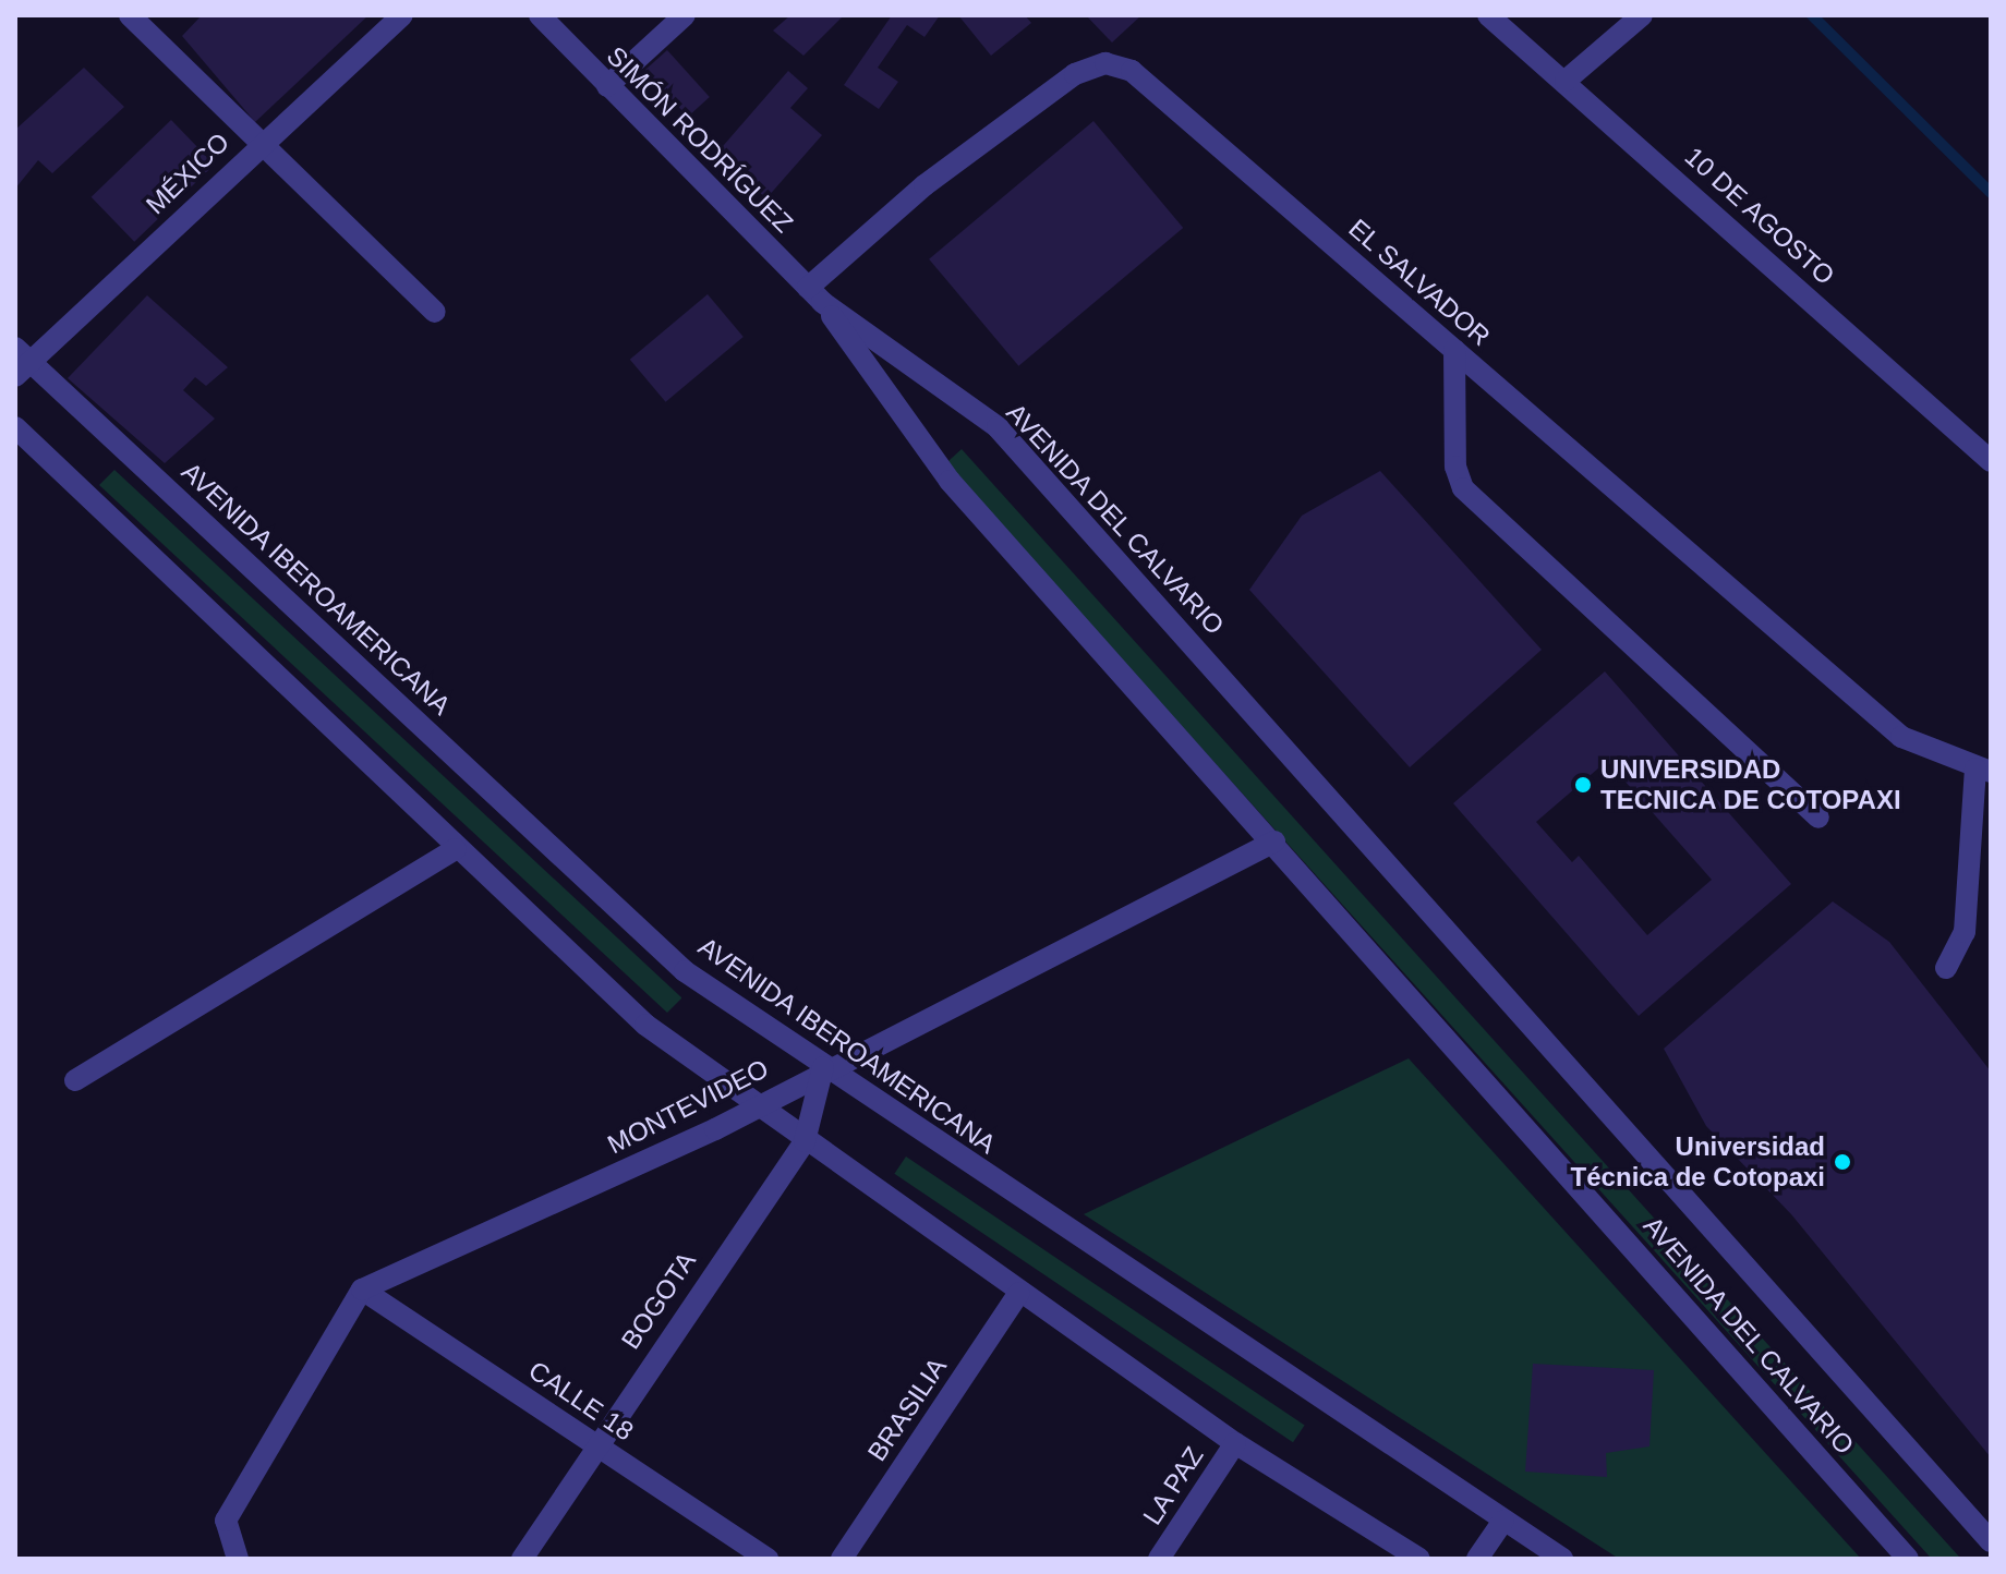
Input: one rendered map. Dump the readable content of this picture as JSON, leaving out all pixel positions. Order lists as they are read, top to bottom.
{
  "streets": {
    "street": [
      "SIMÓN RODRÍGUEZ",
      "MÉXICO",
      "10 DE AGOSTO",
      "EL SALVADOR",
      "AVENIDA DEL CALVARIO",
      "AVENIDA IBEROAMERICANA",
      "MONTEVIDEO",
      "BOGOTA",
      "CALLE 18",
      "BRASILIA",
      "LA PAZ"
    ]
  },
  "crossings": [
    ["SIMÓN RODRÍGUEZ", "EL SALVADOR"],
    ["SIMÓN RODRÍGUEZ", "AVENIDA DEL CALVARIO"],
    ["MÉXICO", "AVENIDA IBEROAMERICANA"],
    ["EL SALVADOR", "AVENIDA DEL CALVARIO"],
    ["AVENIDA DEL CALVARIO", "MONTEVIDEO"],
    ["AVENIDA IBEROAMERICANA", "MONTEVIDEO"],
    ["AVENIDA IBEROAMERICANA", "BOGOTA"],
    ["MONTEVIDEO", "BOGOTA"],
    ["MONTEVIDEO", "CALLE 18"],
    ["BOGOTA", "CALLE 18"]
  ],
  "places": ["UNIVERSIDAD TECNICA DE COTOPAXI", "Universidad Técnica de Cotopaxi"]
}
